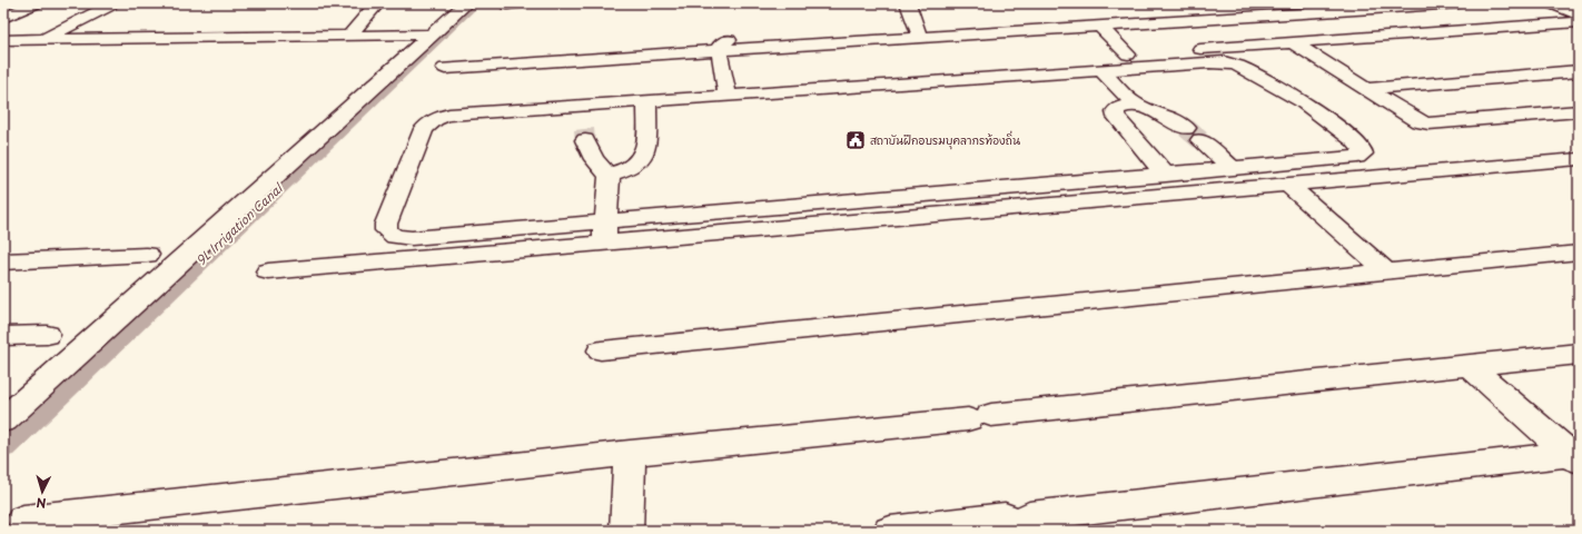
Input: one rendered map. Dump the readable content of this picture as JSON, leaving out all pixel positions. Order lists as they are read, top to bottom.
{
  "water": ["9L Irrigation Canal"],
  "places": {
    "public building": ["สถาบันฝึกอบรมบุคลากรท้องถิ่น"]
  },
  "north": "bottom"
}
